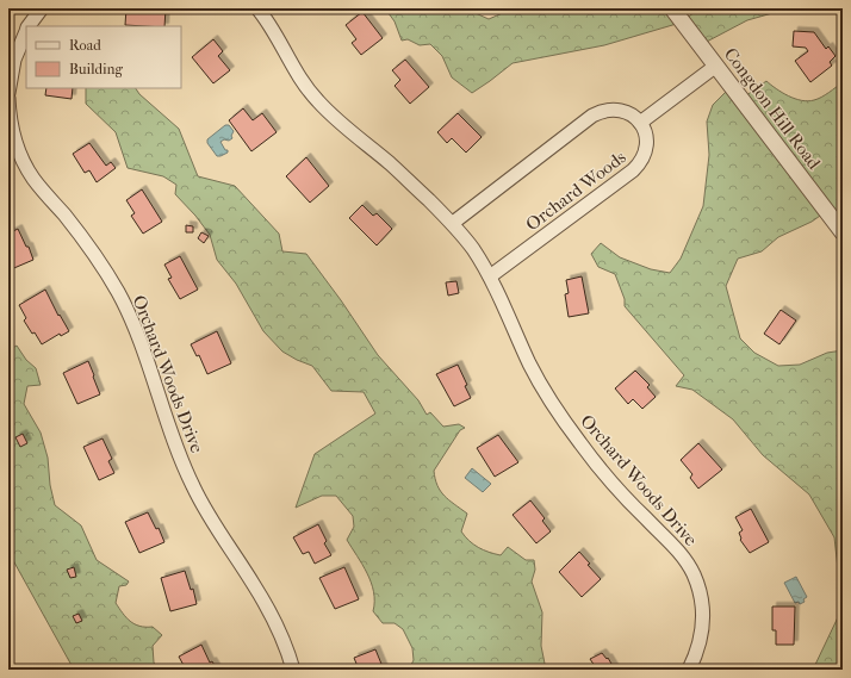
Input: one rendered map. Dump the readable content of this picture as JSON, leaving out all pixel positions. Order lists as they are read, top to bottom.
{
  "streets": {
    "street": ["Congdon Hill Road", "Orchard Woods", "Orchard Woods Drive"]
  },
  "crossings": [
    ["Orchard Woods", "Orchard Woods Drive"]
  ],
  "legend": ["Road", "Building"]
}
